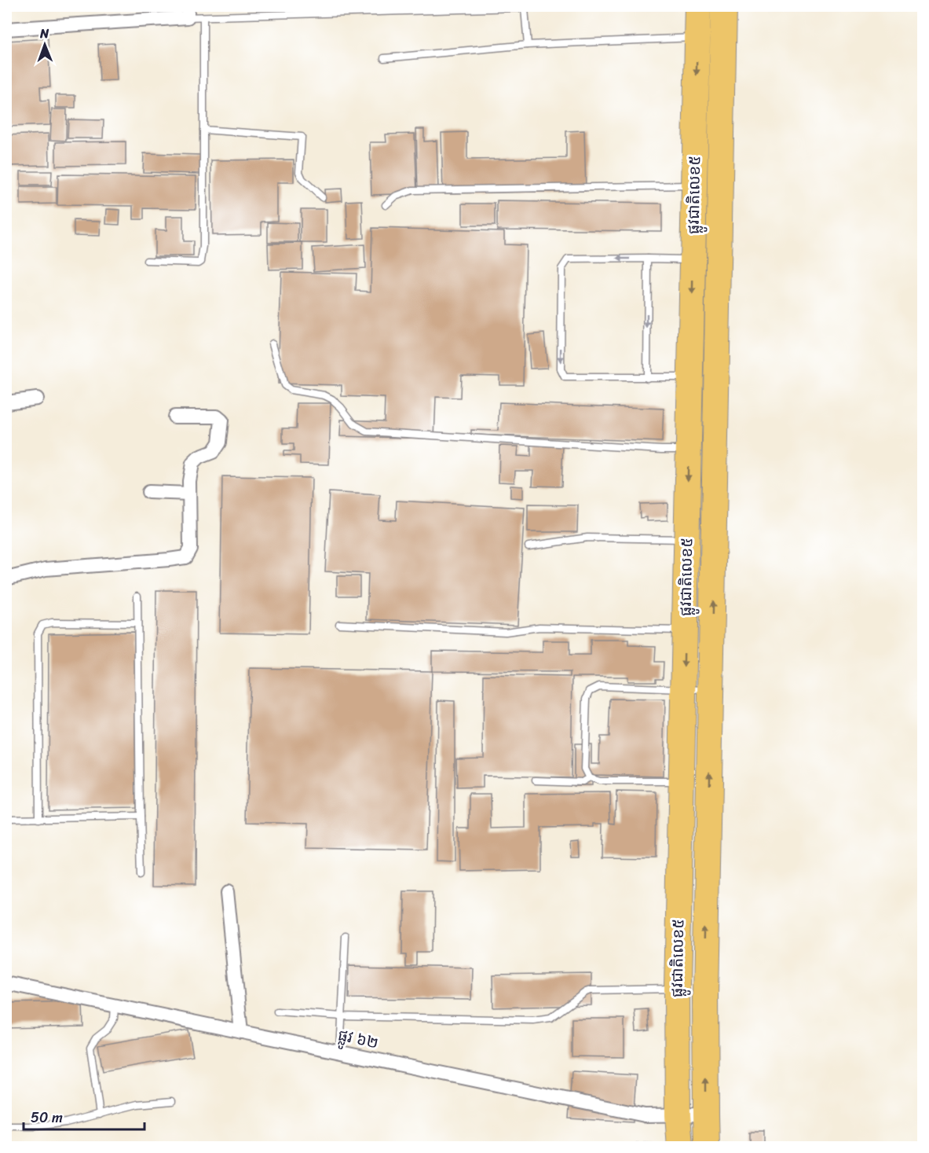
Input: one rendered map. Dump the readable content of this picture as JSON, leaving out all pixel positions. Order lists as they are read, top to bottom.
{
  "streets": {
    "highway": ["ផ្លូវជាតិលេខ៥"],
    "street": ["ផ្លូវ ៦២"]
  },
  "crossings": [
    ["ផ្លូវជាតិលេខ៥", "ផ្លូវ ៦២"]
  ],
  "scale_bar": "50 m",
  "north": "top"
}
